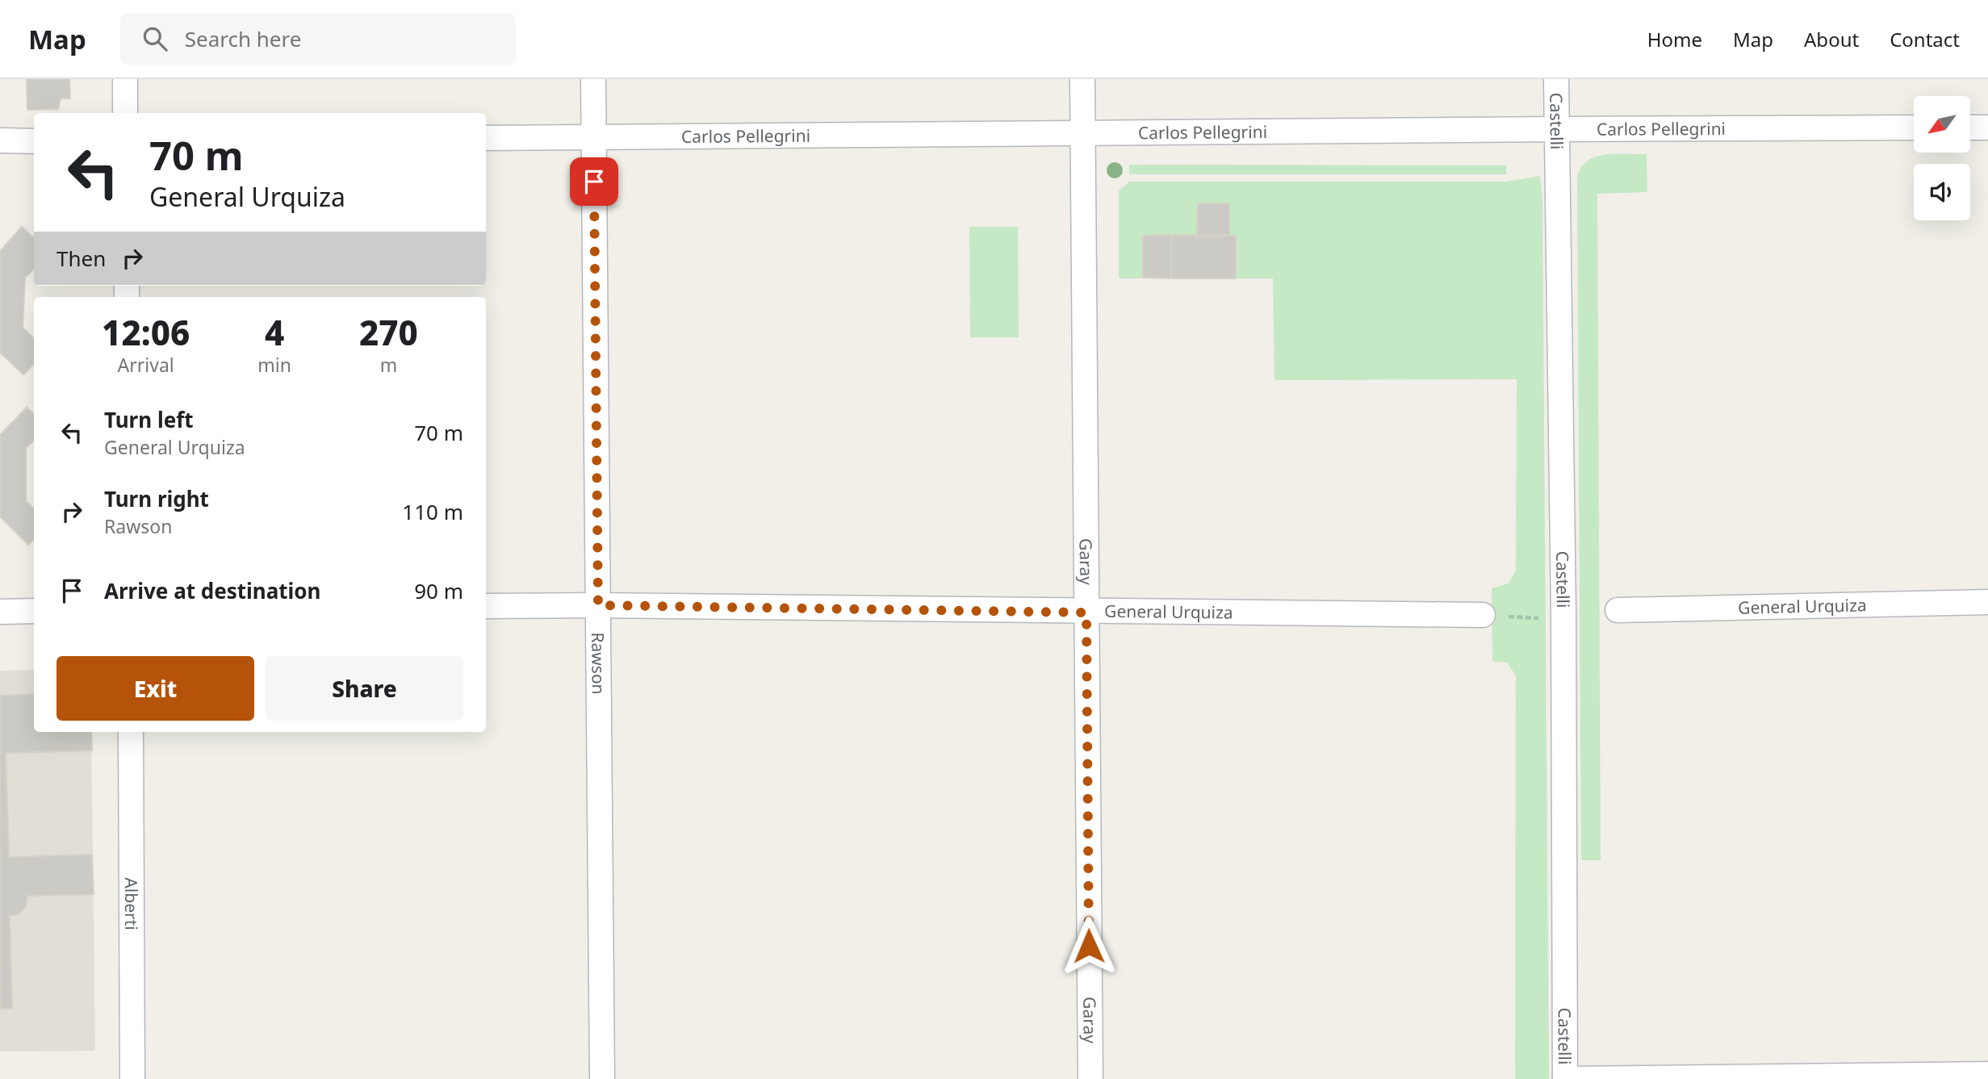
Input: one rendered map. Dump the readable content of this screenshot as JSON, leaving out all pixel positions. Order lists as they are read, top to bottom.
{
  "streets": {
    "street": [
      "Castelli",
      "Carlos Pellegrini",
      "Garay",
      "General Urquiza",
      "Rawson",
      "Alberti"
    ]
  },
  "crossings": [
    ["Castelli", "Carlos Pellegrini"],
    ["Carlos Pellegrini", "Garay"],
    ["Carlos Pellegrini", "Rawson"],
    ["Garay", "General Urquiza"],
    ["General Urquiza", "Rawson"]
  ],
  "north": "bottom left",
  "page": {
    "header": "Map",
    "search": "Search here",
    "nav": [
      "Home",
      "Map",
      "About",
      "Contact"
    ],
    "turn": ["70 m", "General Urquiza"],
    "then": "Then",
    "eta": [
      "12:06",
      "Arrival",
      "4",
      "min",
      "270",
      "m"
    ],
    "list": [
      {
        "name": "Turn left",
        "note": "General Urquiza",
        "value": "70 m"
      },
      {
        "name": "Turn right",
        "note": "Rawson",
        "value": "110 m"
      },
      {
        "name": "Arrive at destination",
        "value": "90 m"
      }
    ],
    "buttons": ["Exit", "Share"]
  }
}
